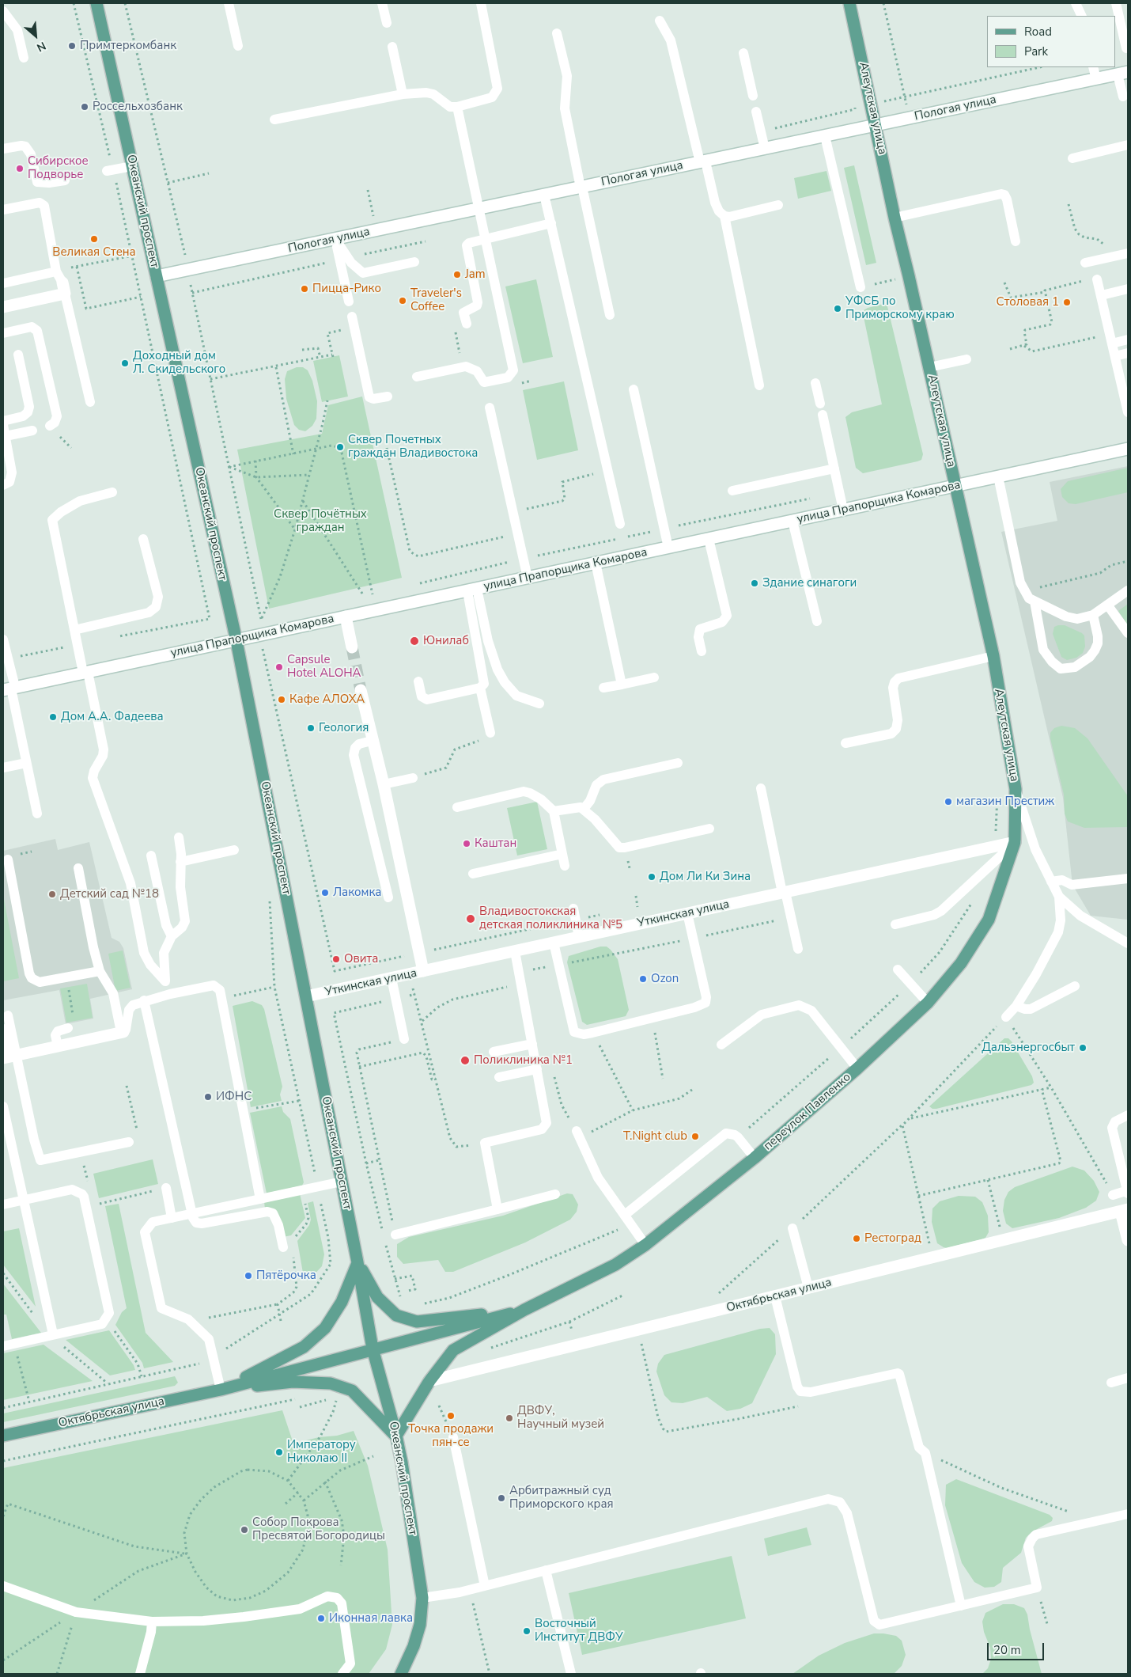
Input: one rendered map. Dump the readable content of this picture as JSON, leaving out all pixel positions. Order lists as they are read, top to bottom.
{
  "streets": {
    "main road": [
      "Алеутская улица",
      "Пологая улица",
      "Океанский проспект",
      "улица Прапорщика Комарова",
      "Уткинская улица",
      "переулок Павленко",
      "Октябрьская улица"
    ]
  },
  "crossings": [
    ["Алеутская улица", "Пологая улица"],
    ["Алеутская улица", "улица Прапорщика Комарова"],
    ["Алеутская улица", "Уткинская улица"],
    ["Алеутская улица", "переулок Павленко"],
    ["Пологая улица", "Океанский проспект"],
    ["Океанский проспект", "улица Прапорщика Комарова"],
    ["Океанский проспект", "Уткинская улица"],
    ["Уткинская улица", "переулок Павленко"]
  ],
  "parks": ["Сквер Почётных граждан"],
  "places": [
    "Примтеркомбанк",
    "Россельхозбанк",
    "Сибирское Подворье",
    "Великая Стена",
    "Jam",
    "Пицца-Рико",
    "Traveler's Coffee",
    "Столовая 1",
    "УФСБ по Приморскому краю",
    "Доходный дом Л. Скидельского",
    "Сквер Почетных граждан Владивостока",
    "Здание синагоги",
    "Юнилаб",
    "Capsule Hotel ALOHA",
    "Кафе АЛОХА",
    "Дом А.А. Фадеева",
    "Геология",
    "магазин Престиж",
    "Каштан",
    "Дом Ли Ки Зина",
    "Лакомка",
    "Детский сад №18",
    "Владивостокская детская поликлиника №5",
    "Овита",
    "Ozon",
    "Дальэнергосбыт",
    "Поликлиника №1",
    "ИФНС",
    "T.Night club",
    "Рестоград",
    "Пятёрочка",
    "Точка продажи пян-се",
    "ДВФУ, Научный музей",
    "Императору Николаю II",
    "Арбитражный суд Приморского края",
    "Собор Покрова Пресвятой Богородицы",
    "Иконная лавка",
    "Восточный Институт ДВФУ"
  ],
  "legend": ["Road", "Park"],
  "scale_bar": "20 m",
  "north": "bottom right"
}
